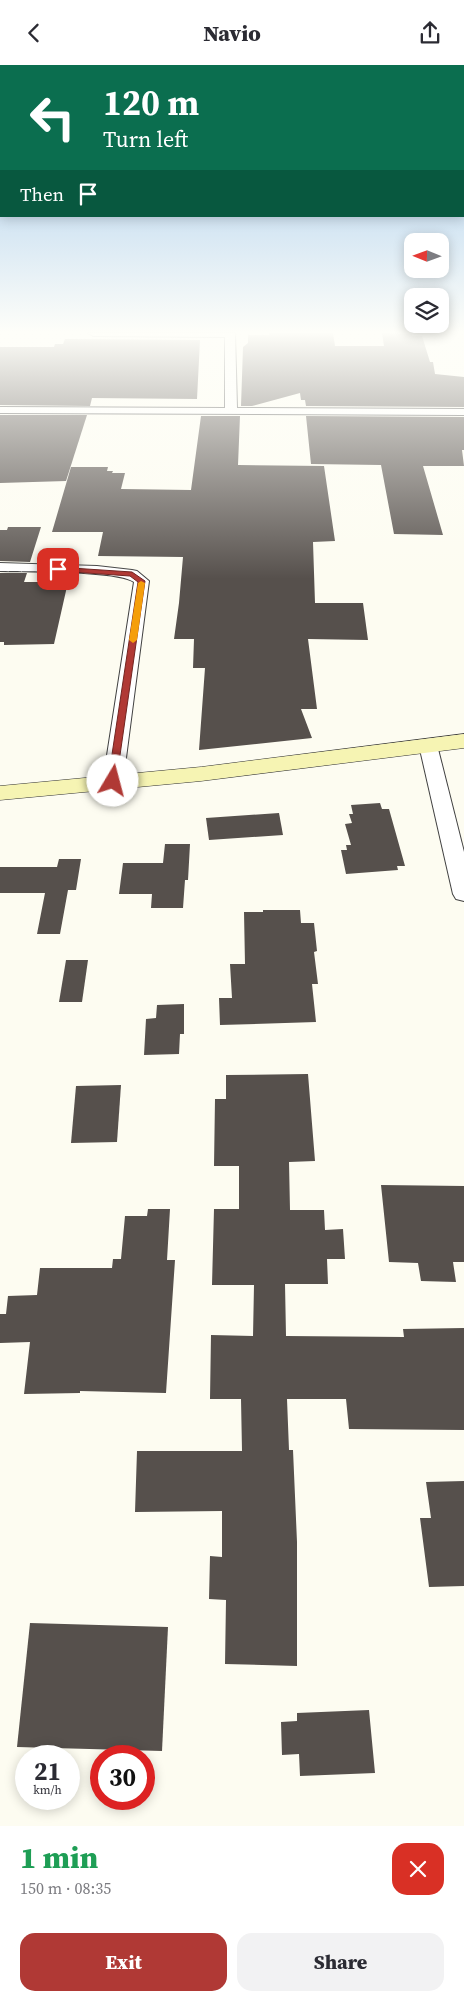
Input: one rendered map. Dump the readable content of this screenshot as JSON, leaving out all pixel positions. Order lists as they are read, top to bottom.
{
  "north": "left",
  "page": {
    "header": "Navio",
    "turn": ["120 m", "Turn left"],
    "then": "Then",
    "speed": "21 km/h",
    "limit": "30",
    "heading": ["1 min", "150 m · 08:35"],
    "buttons": ["Exit", "Share"]
  }
}
